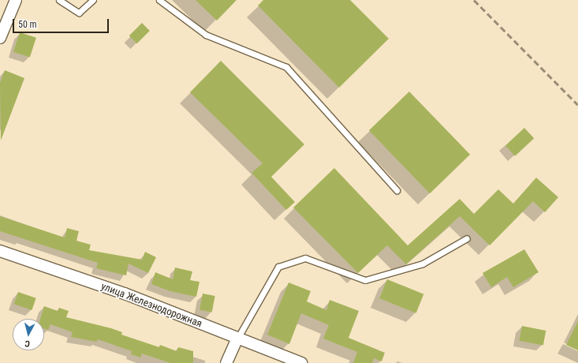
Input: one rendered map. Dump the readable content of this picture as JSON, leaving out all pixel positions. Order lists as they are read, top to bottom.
{
  "streets": {
    "street": ["улица Железнодорожная"]
  },
  "scale_bar": "50 m",
  "north": "bottom"
}
